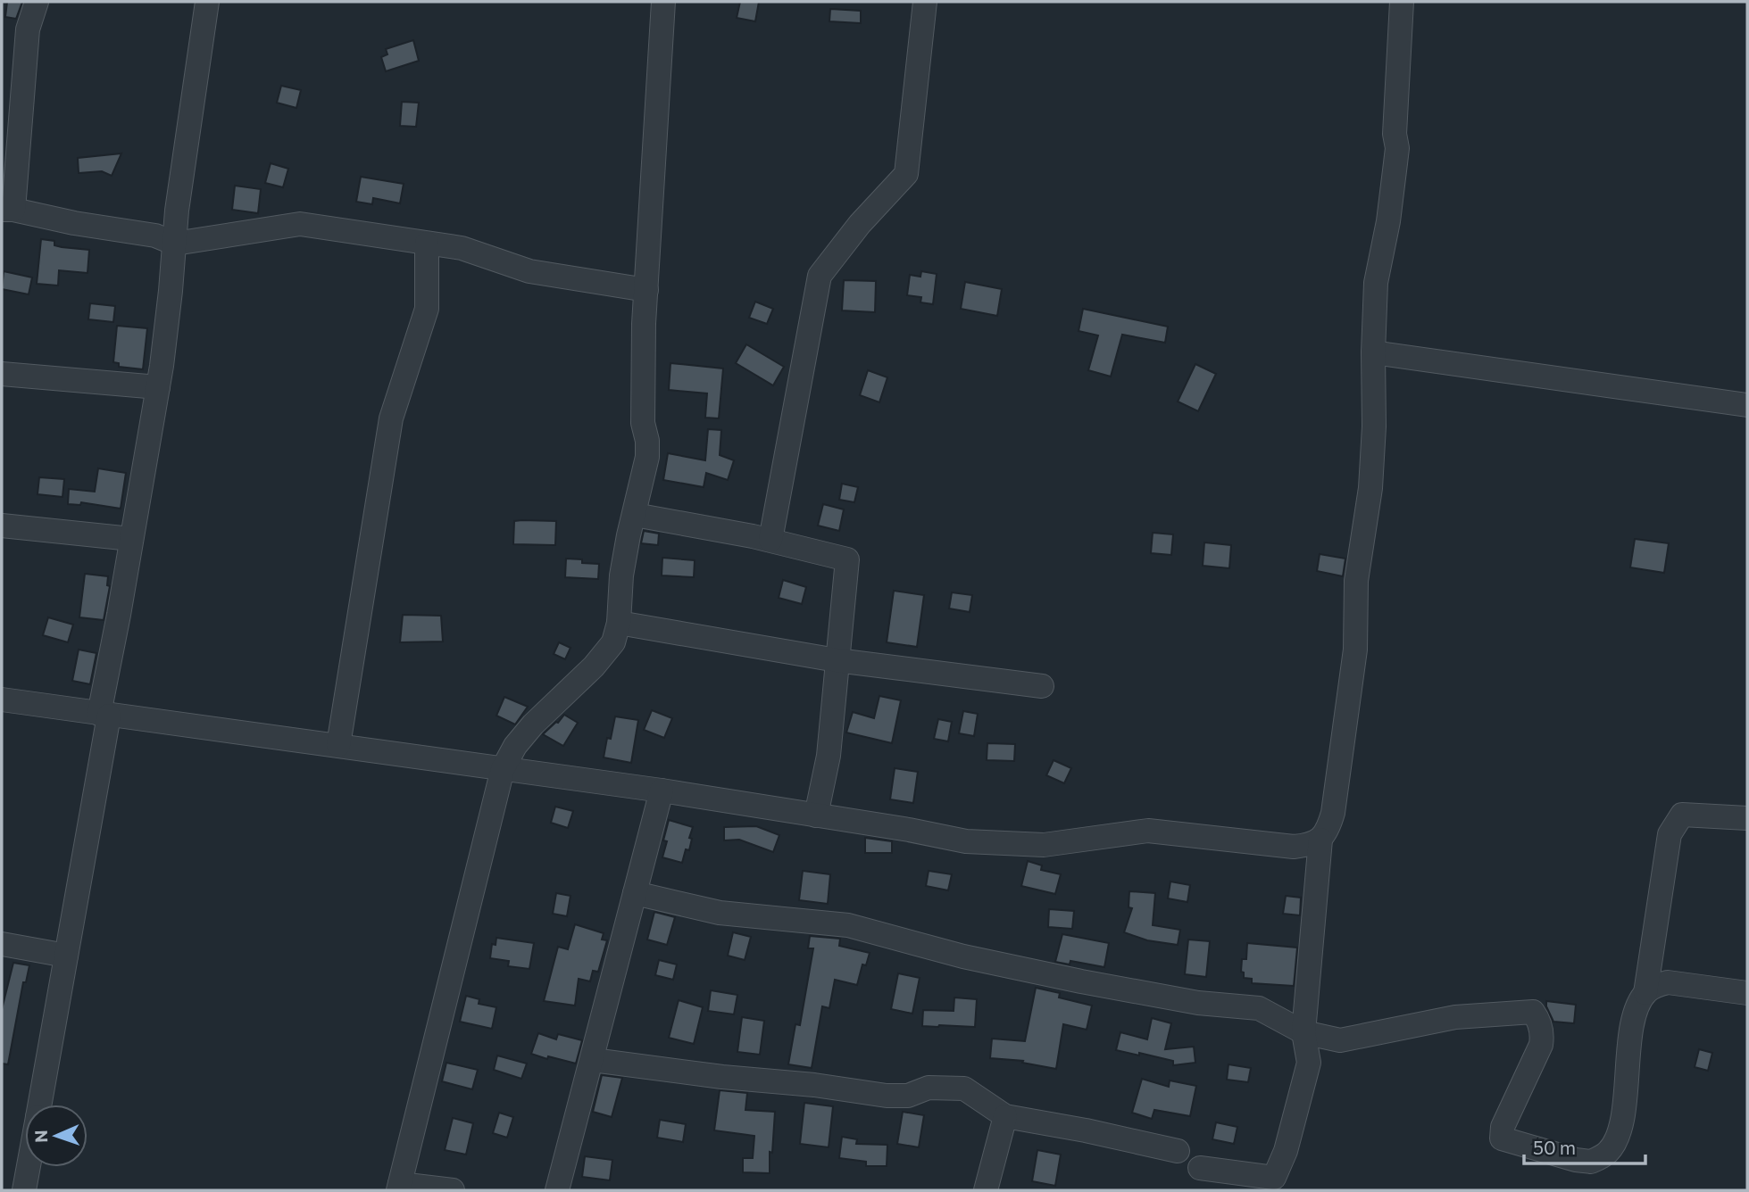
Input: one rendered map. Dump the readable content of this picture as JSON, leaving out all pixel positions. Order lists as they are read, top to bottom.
{
  "scale_bar": "50 m",
  "north": "left"
}
